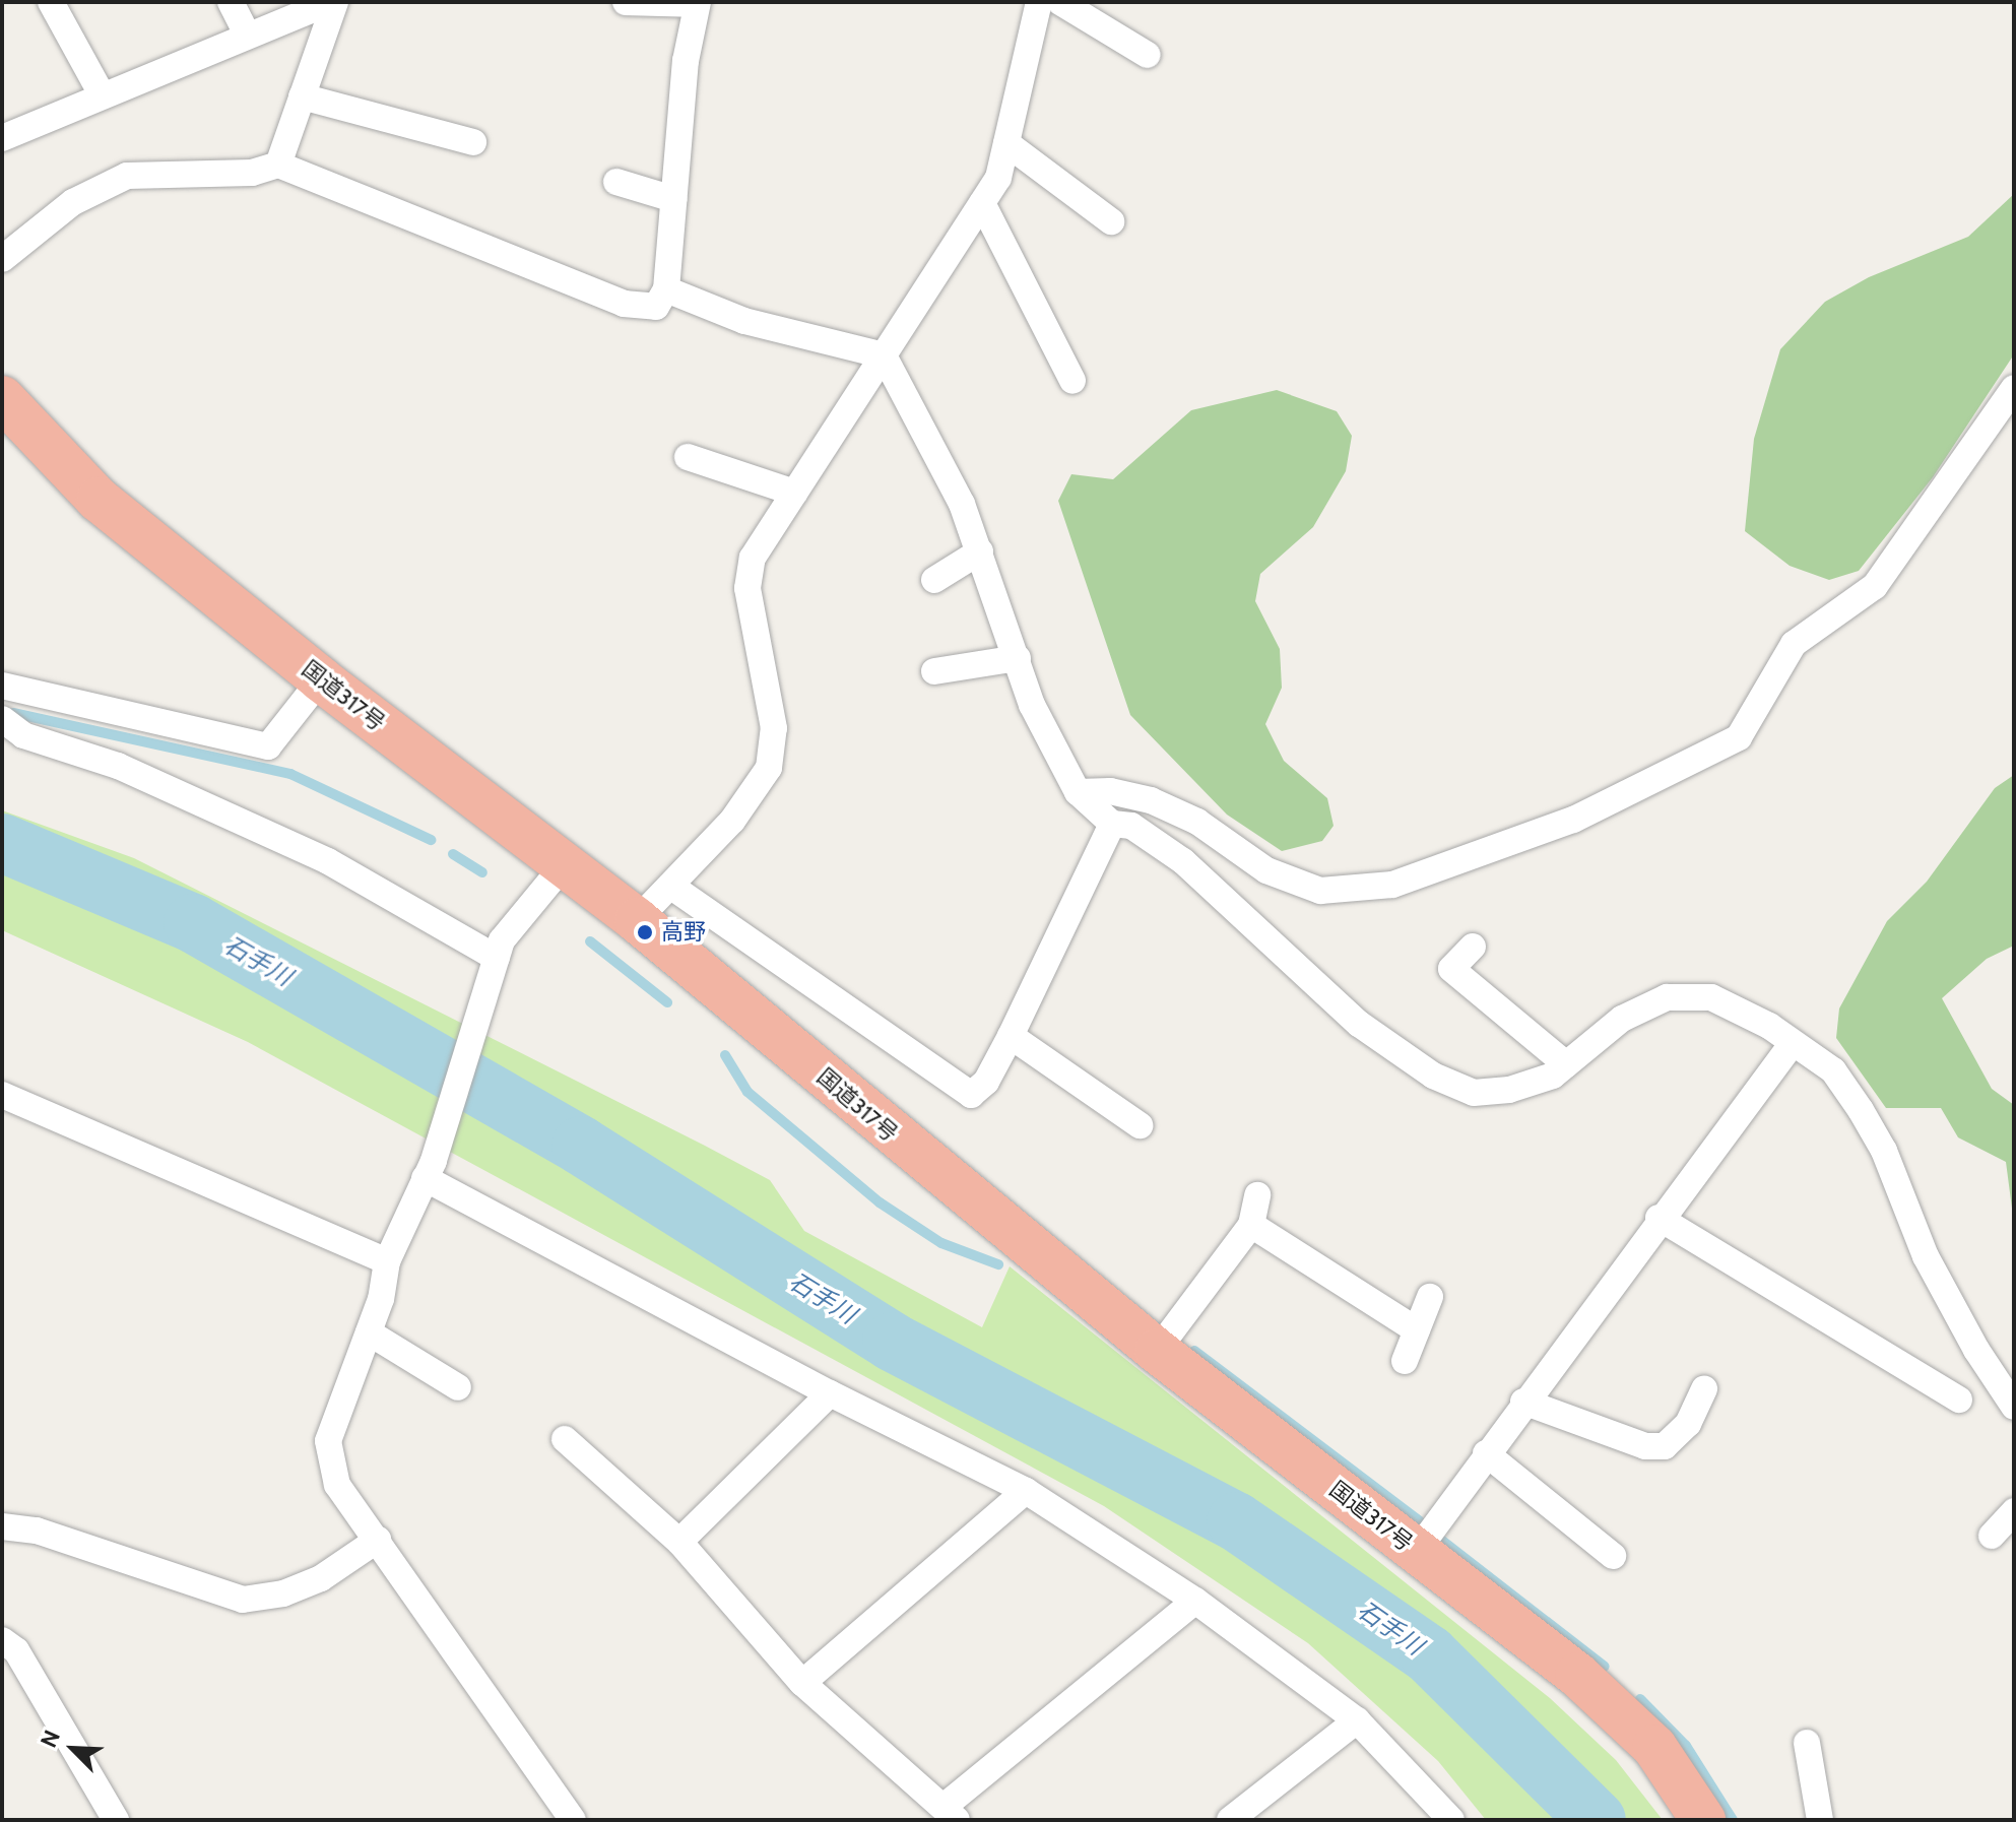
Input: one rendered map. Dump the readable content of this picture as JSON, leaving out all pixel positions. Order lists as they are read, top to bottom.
{
  "streets": {
    "highway": ["国道317号"]
  },
  "water": ["石手川"],
  "places": ["高野"],
  "north": "top left"
}
